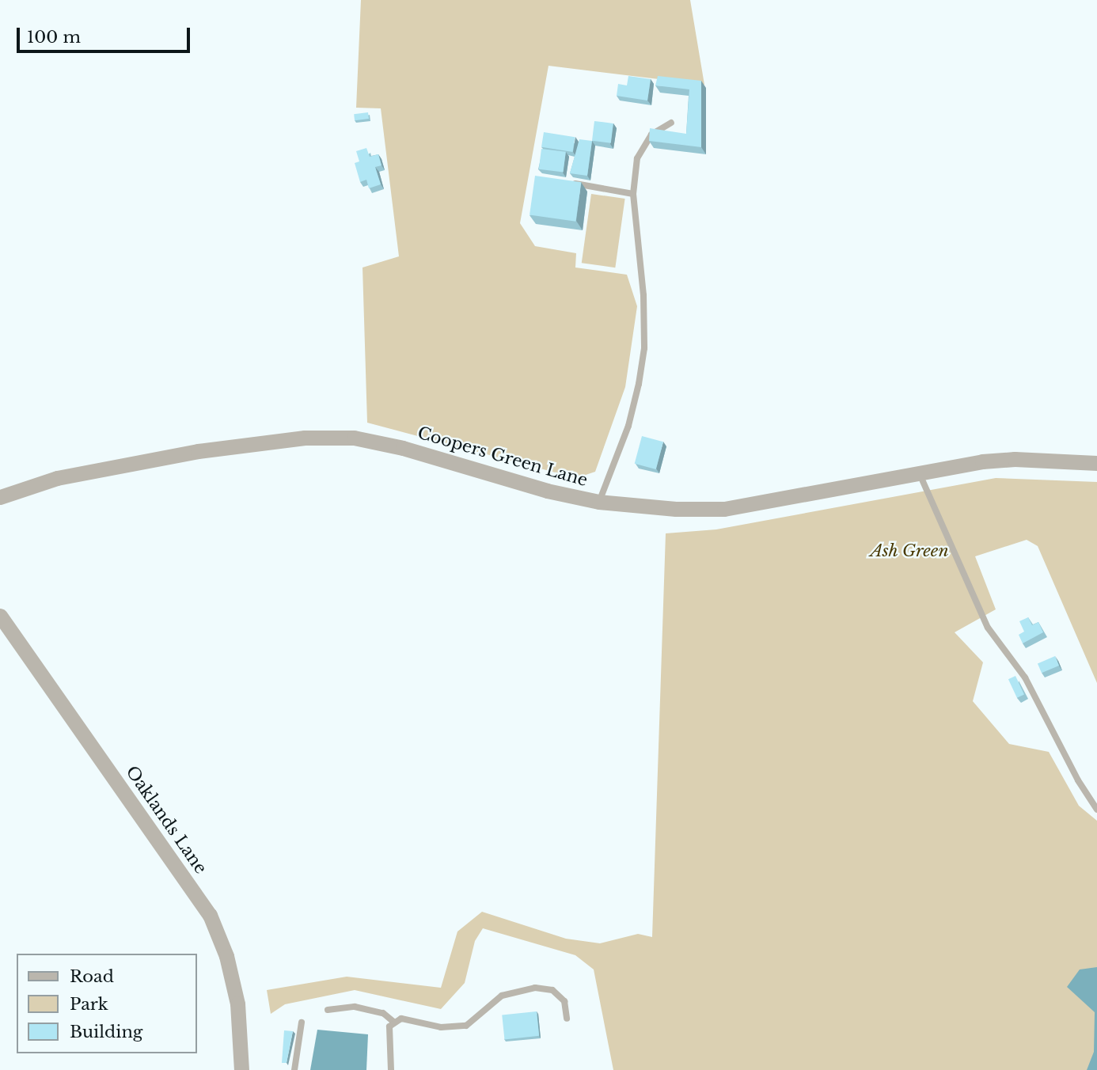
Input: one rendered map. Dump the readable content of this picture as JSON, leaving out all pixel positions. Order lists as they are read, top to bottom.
{
  "streets": {
    "street": ["Coopers Green Lane", "Oaklands Lane"]
  },
  "parks": ["Ash Green"],
  "legend": ["Road", "Park", "Building"],
  "scale_bar": "100 m"
}
